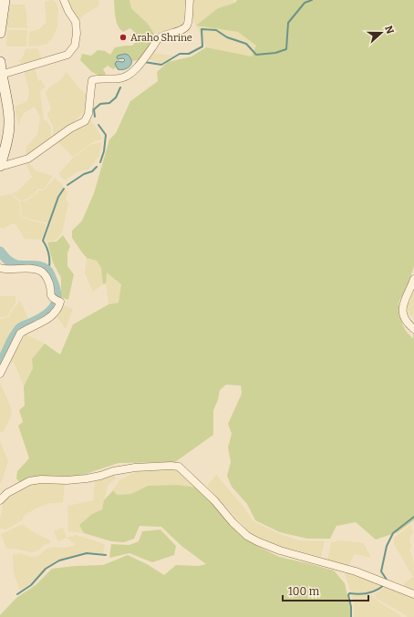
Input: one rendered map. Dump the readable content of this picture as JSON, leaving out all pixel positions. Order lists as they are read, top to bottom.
{
  "places": ["Araho Shrine"],
  "scale_bar": "100 m",
  "north": "right"
}
